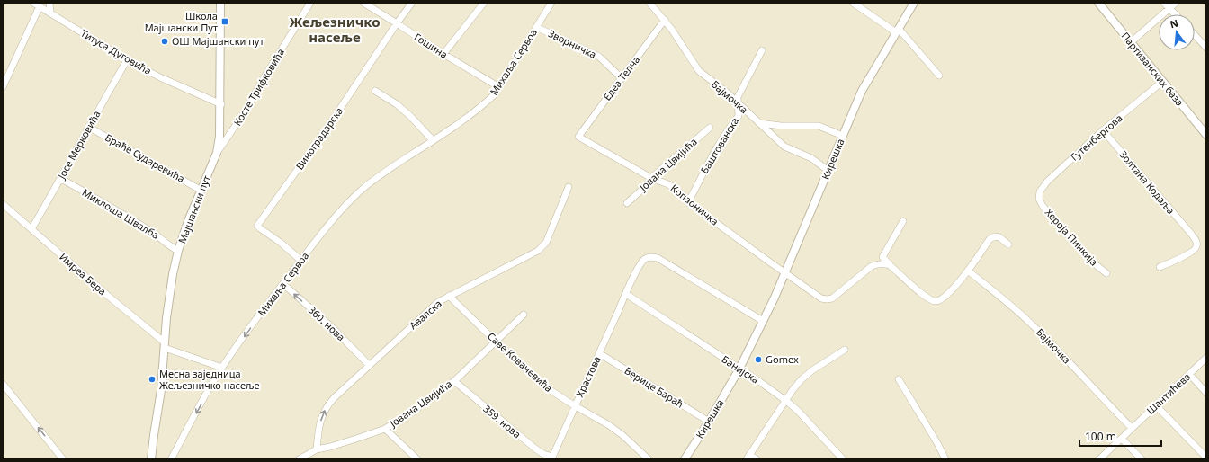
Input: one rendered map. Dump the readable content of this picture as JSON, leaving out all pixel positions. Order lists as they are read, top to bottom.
{
  "streets": {
    "street": [
      "Зворничка",
      "Гошина",
      "Титуса Дуговића",
      "Михаља Сервоа",
      "Партизанских база",
      "Едеа Телча",
      "Косте Трифковића",
      "Бајмочка",
      "Гутенбергова",
      "Виноградарска",
      "Јосе Мерковића",
      "Баштованска",
      "Браће Сударевића",
      "Кирешка",
      "Јована Цвијића",
      "Золтана Кодаља",
      "Копаоничка",
      "Мајшански пут",
      "Миклоша Швалба",
      "Хероја Пинкија",
      "Имреа Бера",
      "Авалска",
      "360. нова",
      "Саве Ковачевића",
      "Банијска",
      "Храстова",
      "Верице Бараћ",
      "Шантићева",
      "359. нова"
    ]
  },
  "crossings": [
    ["Зворничка", "Михаља Сервоа"],
    ["Зворничка", "Едеа Телча"],
    ["Гошина", "Михаља Сервоа"],
    ["Гошина", "Виноградарска"],
    ["Титуса Дуговића", "Јосе Мерковића"],
    ["Титуса Дуговића", "Мајшански пут"],
    ["Михаља Сервоа", "Виноградарска"],
    ["Михаља Сервоа", "360. нова"],
    ["Партизанских база", "Гутенбергова"],
    ["Едеа Телча", "Бајмочка"],
    ["Едеа Телча", "Копаоничка"],
    ["Косте Трифковића", "Мајшански пут"],
    ["Бајмочка", "Баштованска"],
    ["Бајмочка", "Кирешка"],
    ["Бајмочка", "Шантићева"],
    ["Гутенбергова", "Золтана Кодаља"],
    ["Гутенбергова", "Хероја Пинкија"],
    ["Јосе Мерковића", "Браће Сударевића"],
    ["Јосе Мерковића", "Миклоша Швалба"],
    ["Јосе Мерковића", "Имреа Бера"],
    ["Баштованска", "Копаоничка"],
    ["Браће Сударевића", "Мајшански пут"],
    ["Кирешка", "Копаоничка"],
    ["Кирешка", "Банијска"],
    ["Кирешка", "Верице Бараћ"],
    ["Јована Цвијића", "Копаоничка"],
    ["Јована Цвијића", "Авалска"],
    ["Јована Цвијића", "Саве Ковачевића"],
    ["Јована Цвијића", "359. нова"],
    ["Мајшански пут", "Миклоша Швалба"],
    ["Мајшански пут", "Имреа Бера"],
    ["Авалска", "360. нова"],
    ["Авалска", "Саве Ковачевића"],
    ["Саве Ковачевића", "Храстова"],
    ["Банијска", "Храстова"],
    ["Храстова", "Верице Бараћ"],
    ["Храстова", "359. нова"]
  ],
  "one_way": ["360. нова"],
  "districts": ["Жељезничко насеље"],
  "places": {
    "transit": ["Школа Мајшански Пут"],
    "other": ["ОШ Мајшански пут", "Gomex", "Месна заједница Жељезничко насеље"]
  },
  "scale_bar": "100 m",
  "north": "top"
}
